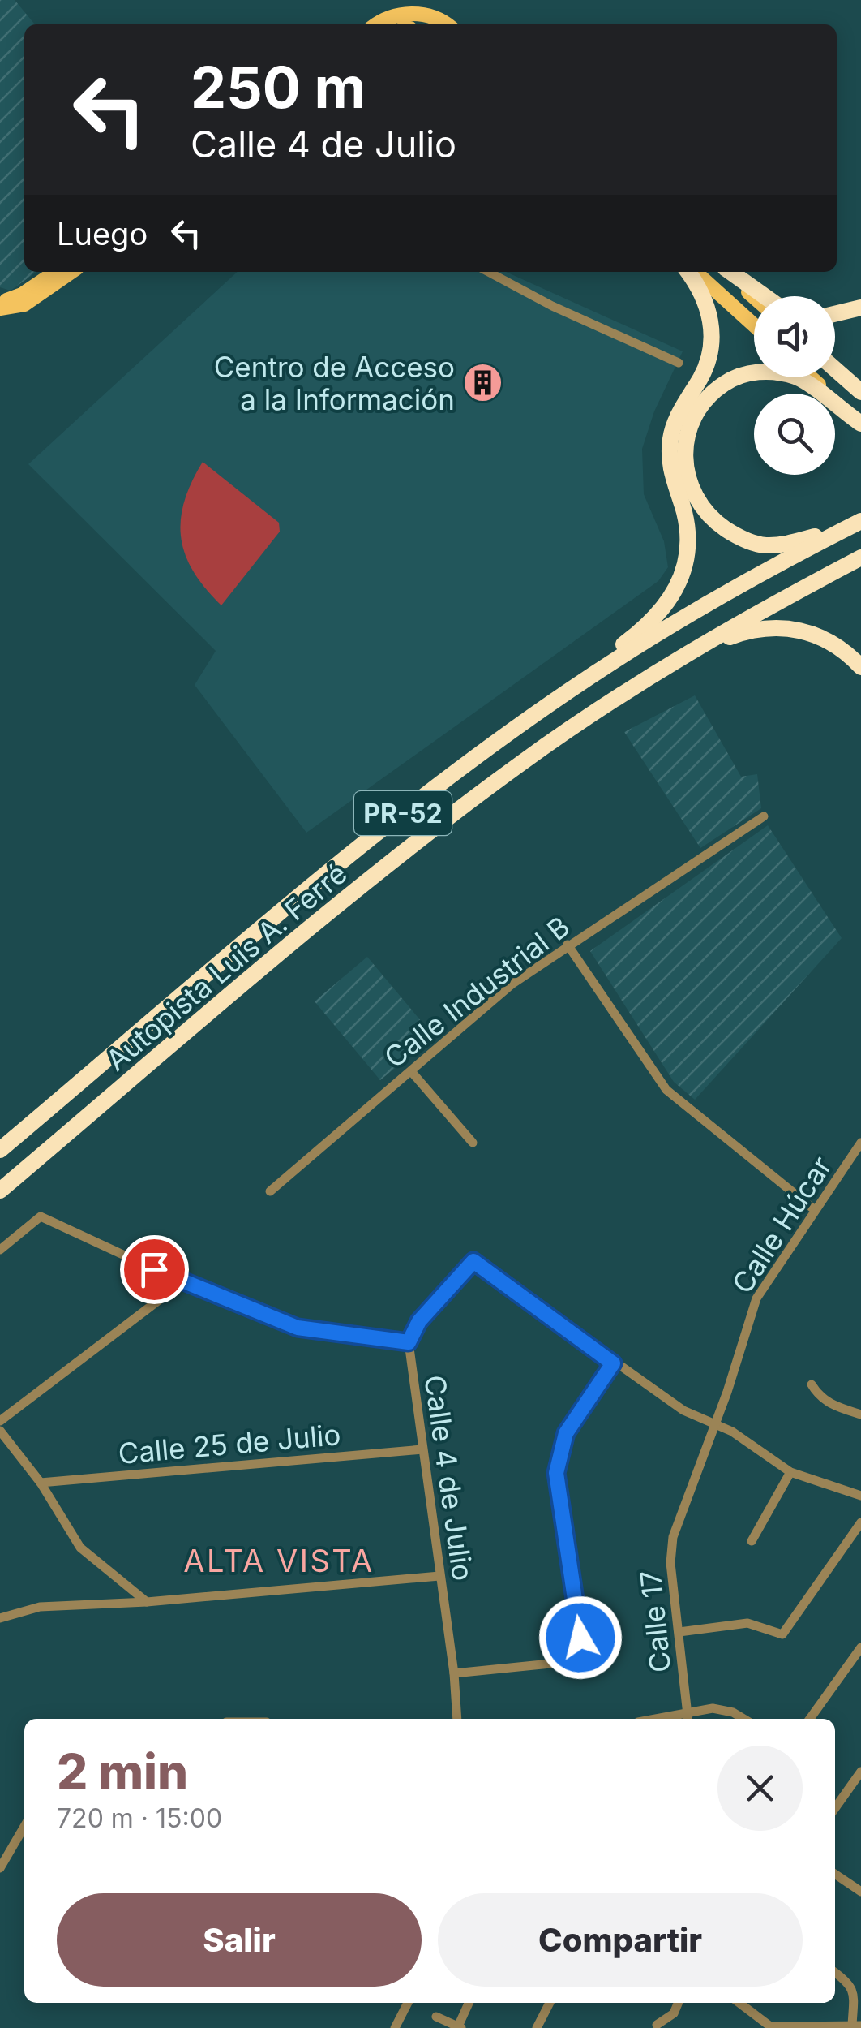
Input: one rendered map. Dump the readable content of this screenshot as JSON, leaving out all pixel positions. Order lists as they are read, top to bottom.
{
  "streets": {
    "highway": ["PR-52", "Autopista Luis A. Ferré"],
    "street": [
      "Calle Industrial B",
      "Calle Húcar",
      "Calle 25 de Julio",
      "Calle 4 de Julio",
      "Calle 17"
    ]
  },
  "crossings": [
    ["Calle Húcar", "Calle 4 de Julio"],
    ["Calle Húcar", "Calle 17"],
    ["Calle 25 de Julio", "Calle 4 de Julio"],
    ["Calle 4 de Julio", "Calle 17"]
  ],
  "districts": ["ALTA VISTA"],
  "places": {
    "building": ["Centro de Acceso a la Información"]
  },
  "page": {
    "turn": ["250 m", "Calle 4 de Julio"],
    "then": "Luego",
    "heading": ["2 min", "720 m · 15:00"],
    "buttons": ["Salir", "Compartir"]
  }
}
